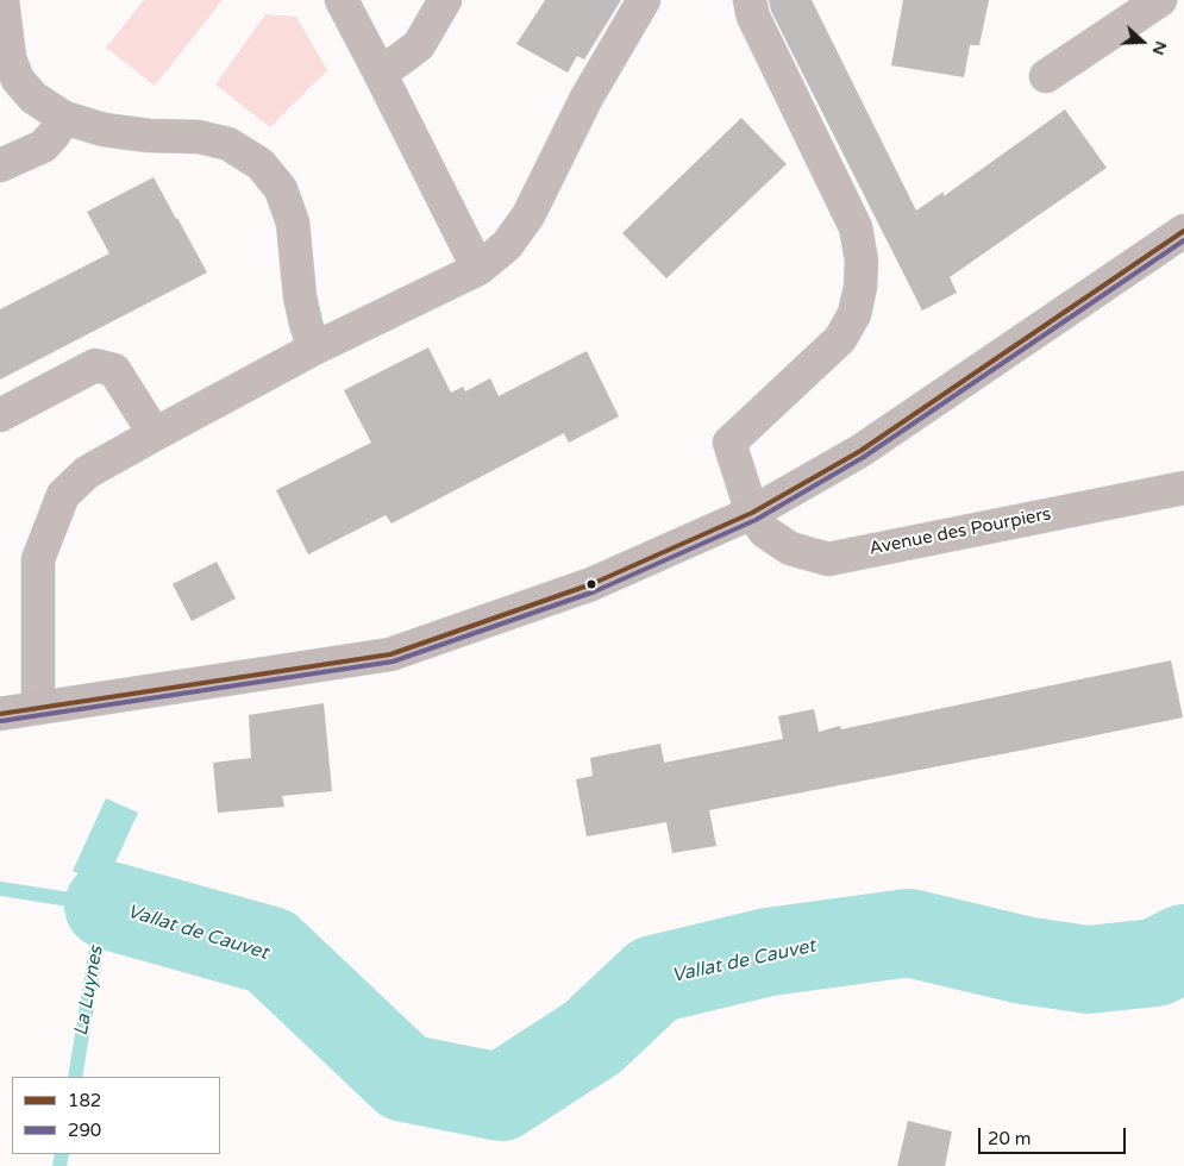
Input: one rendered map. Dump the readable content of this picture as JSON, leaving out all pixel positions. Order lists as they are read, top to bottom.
{
  "streets": {
    "street": ["Avenue des Pourpiers"]
  },
  "water": ["Vallat de Cauvet", "La Luynes"],
  "lines": ["transit line 182", "transit line 290"],
  "legend": ["182", "290"],
  "scale_bar": "20 m",
  "north": "right"
}
